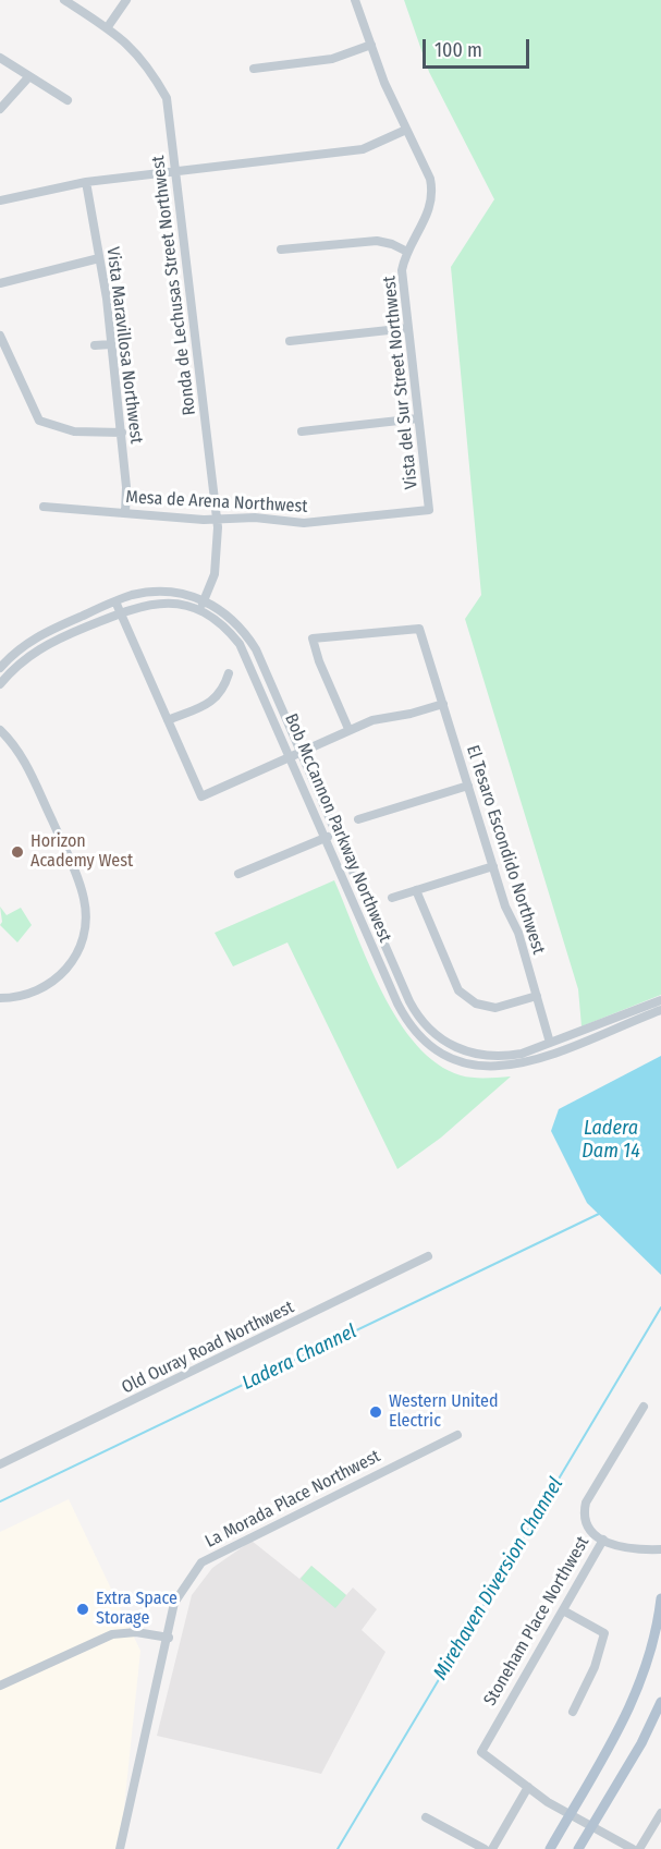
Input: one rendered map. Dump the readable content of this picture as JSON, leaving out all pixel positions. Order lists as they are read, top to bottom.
{
  "streets": {
    "street": [
      "Ronda de Lechusas Street Northwest",
      "Vista Maravillosa Northwest",
      "Vista del Sur Street Northwest",
      "Mesa de Arena Northwest",
      "Bob McCannon Parkway Northwest",
      "El Tesaro Escondido Northwest",
      "Old Ouray Road Northwest",
      "La Morada Place Northwest",
      "Stoneham Place Northwest"
    ]
  },
  "crossings": [
    ["Ronda de Lechusas Street Northwest", "Mesa de Arena Northwest"],
    ["Ronda de Lechusas Street Northwest", "Bob McCannon Parkway Northwest"],
    ["Vista Maravillosa Northwest", "Mesa de Arena Northwest"],
    ["Vista del Sur Street Northwest", "Mesa de Arena Northwest"],
    ["Bob McCannon Parkway Northwest", "El Tesaro Escondido Northwest"]
  ],
  "water": ["Ladera Dam 14", "Ladera Channel", "Mirehaven Diversion Channel"],
  "places": ["Horizon Academy West", "Western United Electric", "Extra Space Storage"],
  "scale_bar": "100 m"
}
